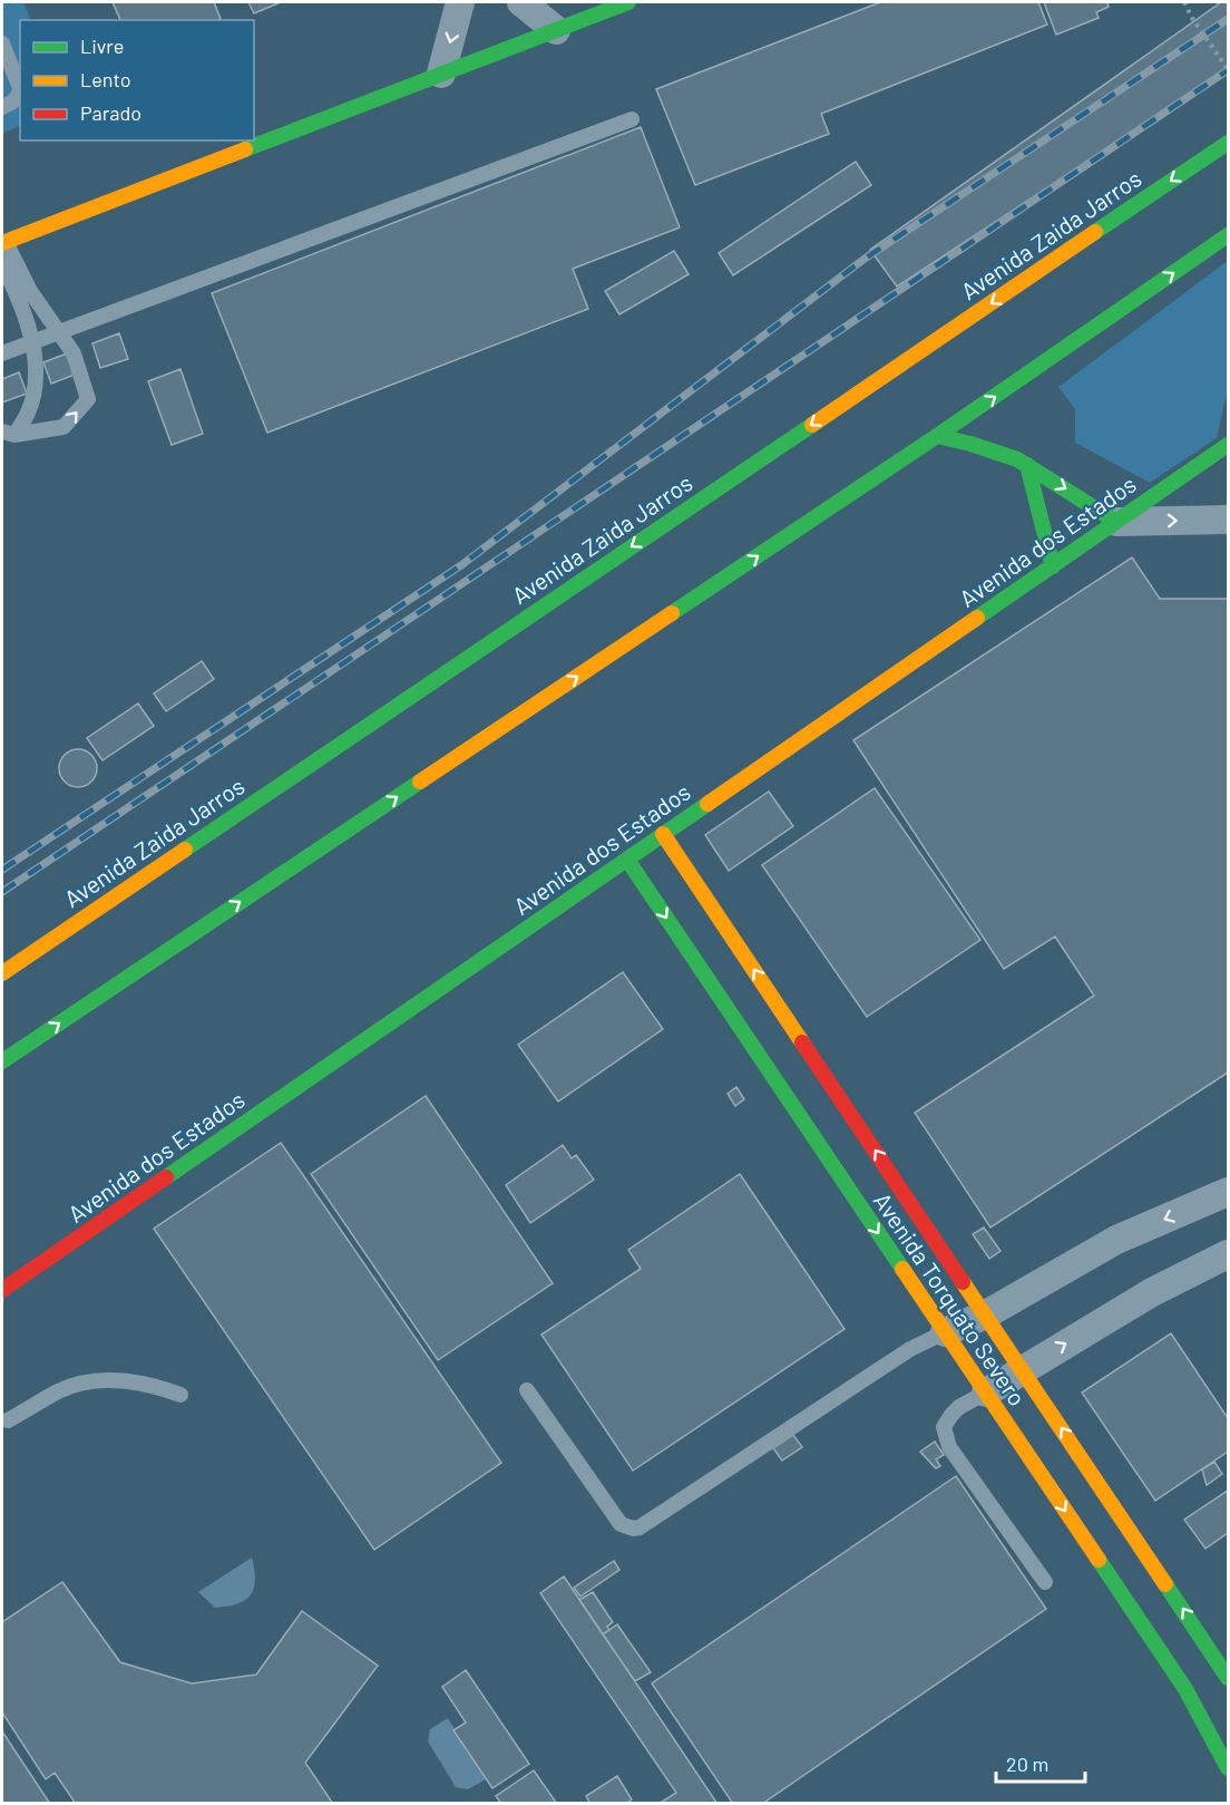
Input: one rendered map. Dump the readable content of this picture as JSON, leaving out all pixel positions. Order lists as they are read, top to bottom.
{
  "streets": {
    "main road": ["Avenida Zaida Jarros", "Avenida dos Estados", "Avenida Torquato Severo"]
  },
  "crossings": [
    ["Avenida dos Estados", "Avenida Torquato Severo"]
  ],
  "legend": ["Livre", "Lento", "Parado"],
  "scale_bar": "20 m"
}
